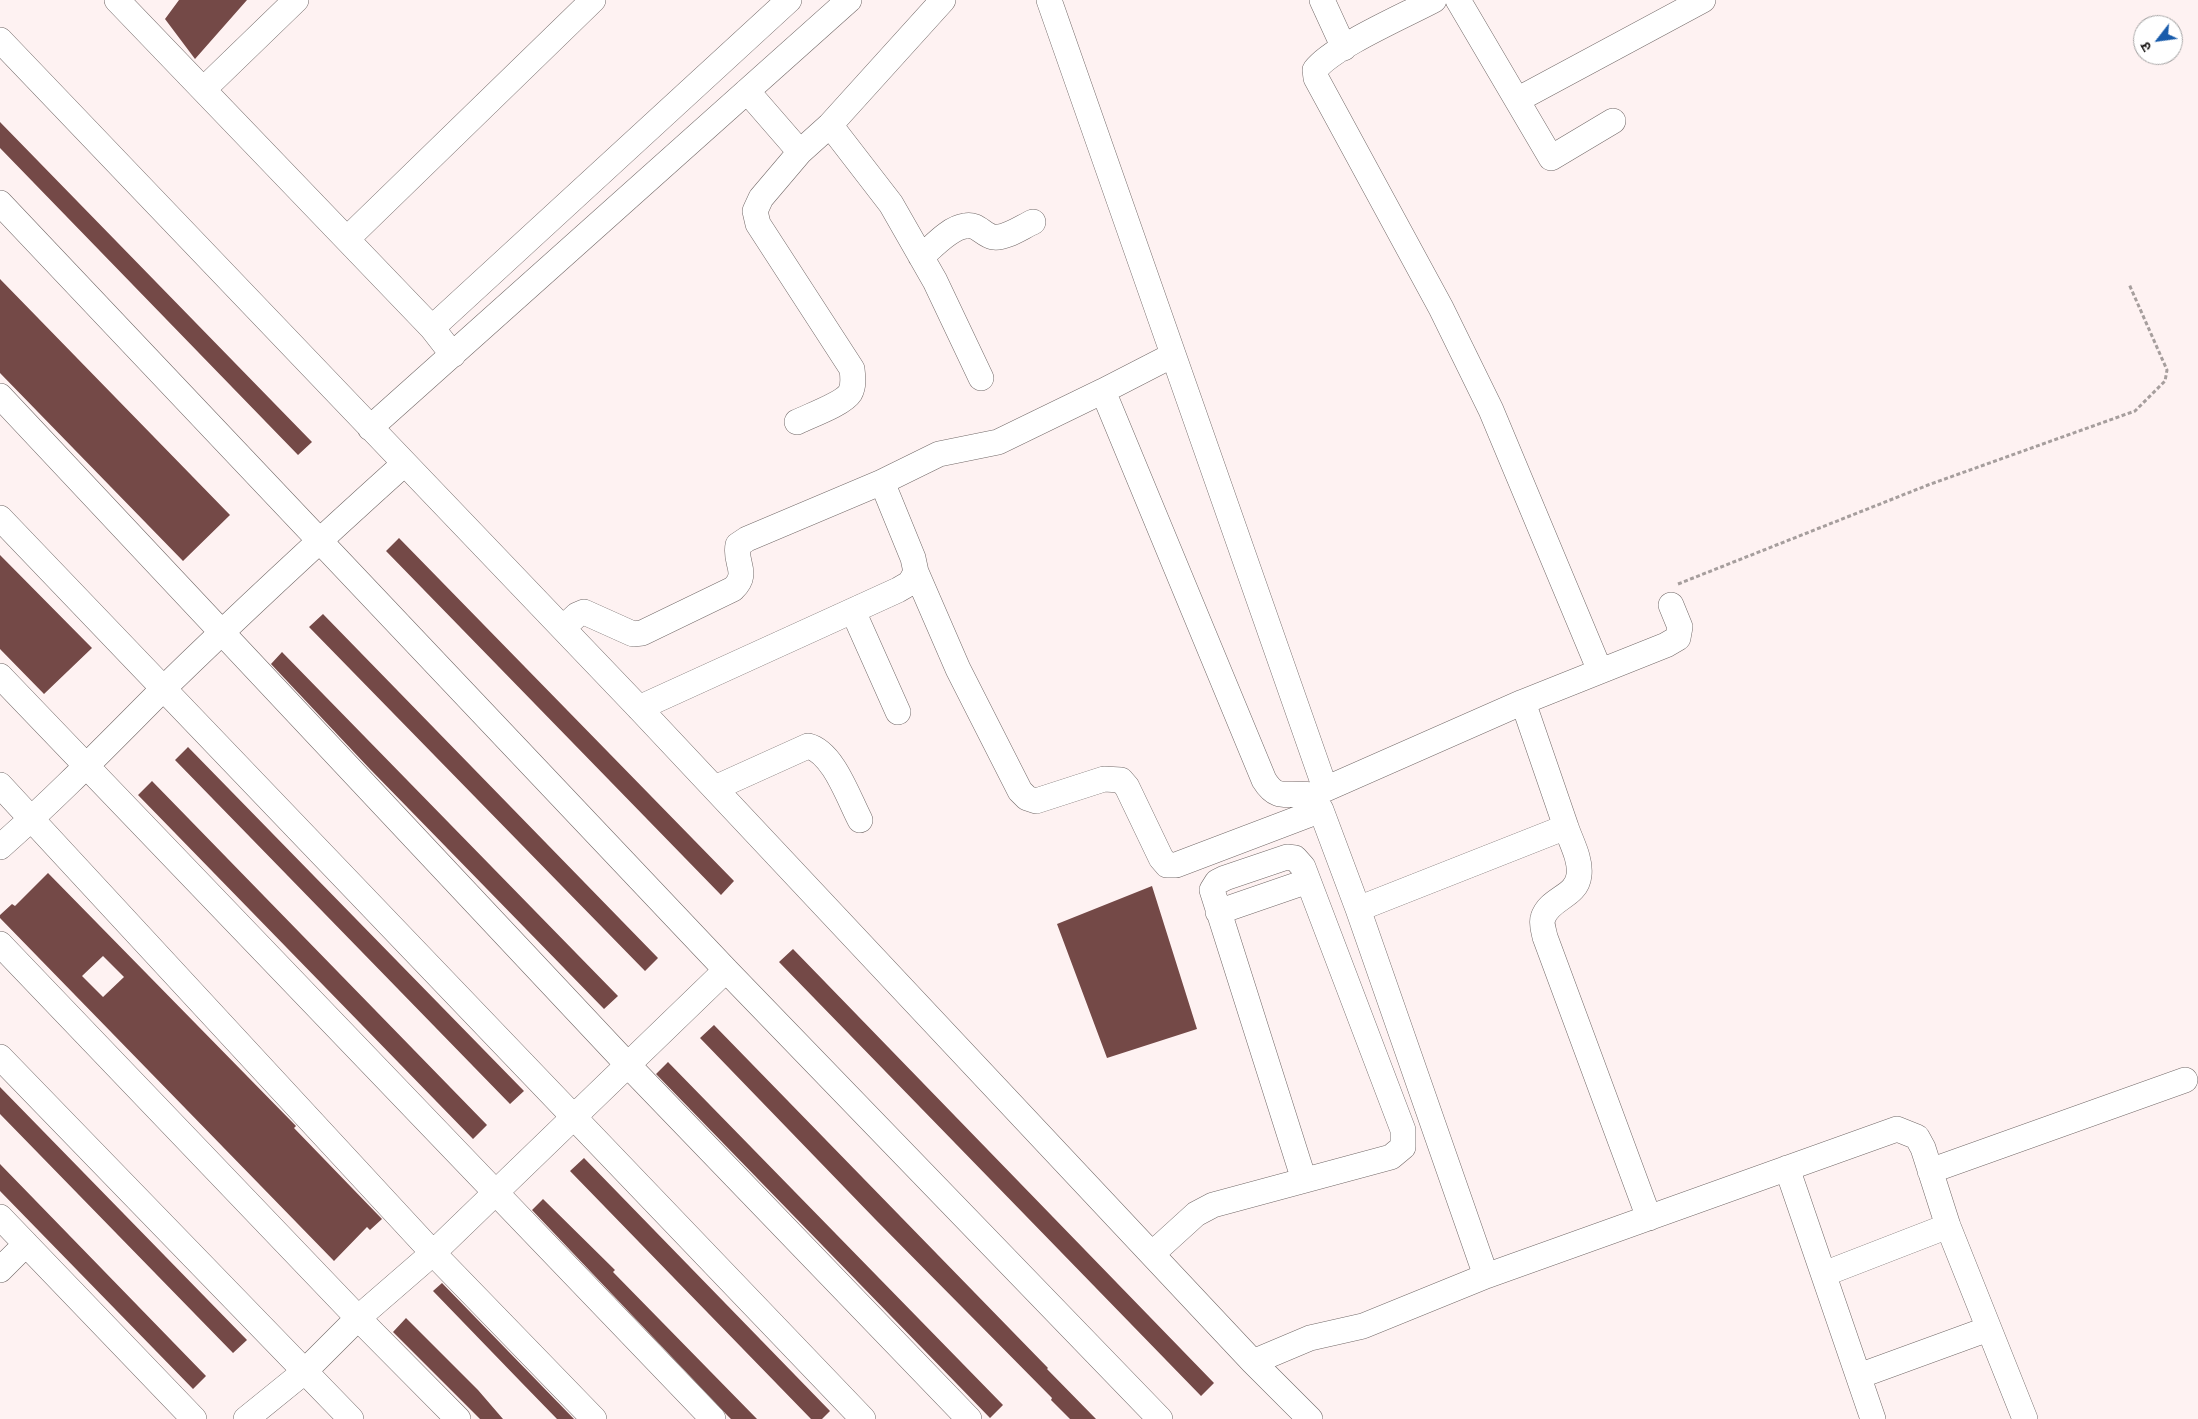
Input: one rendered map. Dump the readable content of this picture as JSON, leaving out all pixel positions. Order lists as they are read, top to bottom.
{
  "north": "bottom left"
}
